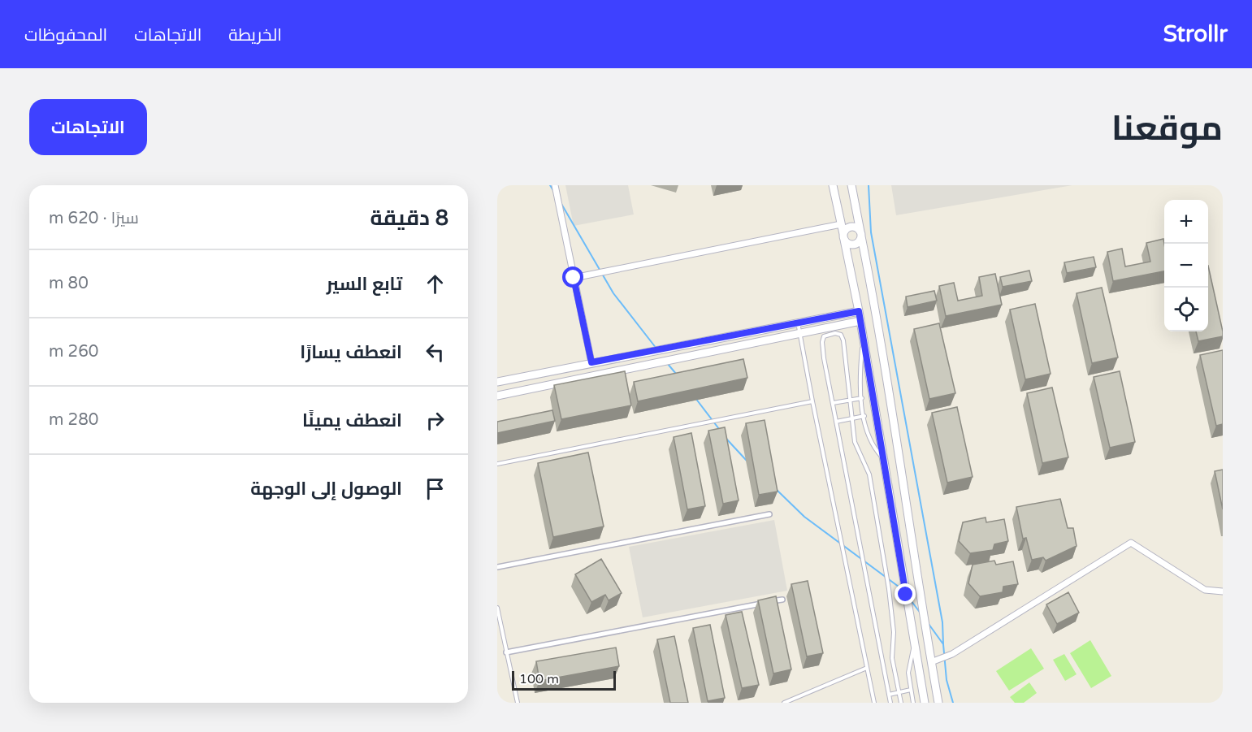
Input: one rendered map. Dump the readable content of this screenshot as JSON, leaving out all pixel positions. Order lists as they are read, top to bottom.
{
  "scale_bar": "100 m",
  "page": {
    "header": "Strollr",
    "nav": ["الخريطة", "الاتجاهات", "المحفوظات"],
    "title": "موقعنا",
    "buttons": "الاتجاهات",
    "heading": ["8 دقيقة", "سيرًا · 620 m"],
    "map_buttons": ["+", "−"],
    "list": [
      ["تابع السير", "80 m"],
      ["انعطف يسارًا", "260 m"],
      ["انعطف يمينًا", "280 m"],
      "الوصول إلى الوجهة"
    ],
    "scale": "100 m"
  }
}
